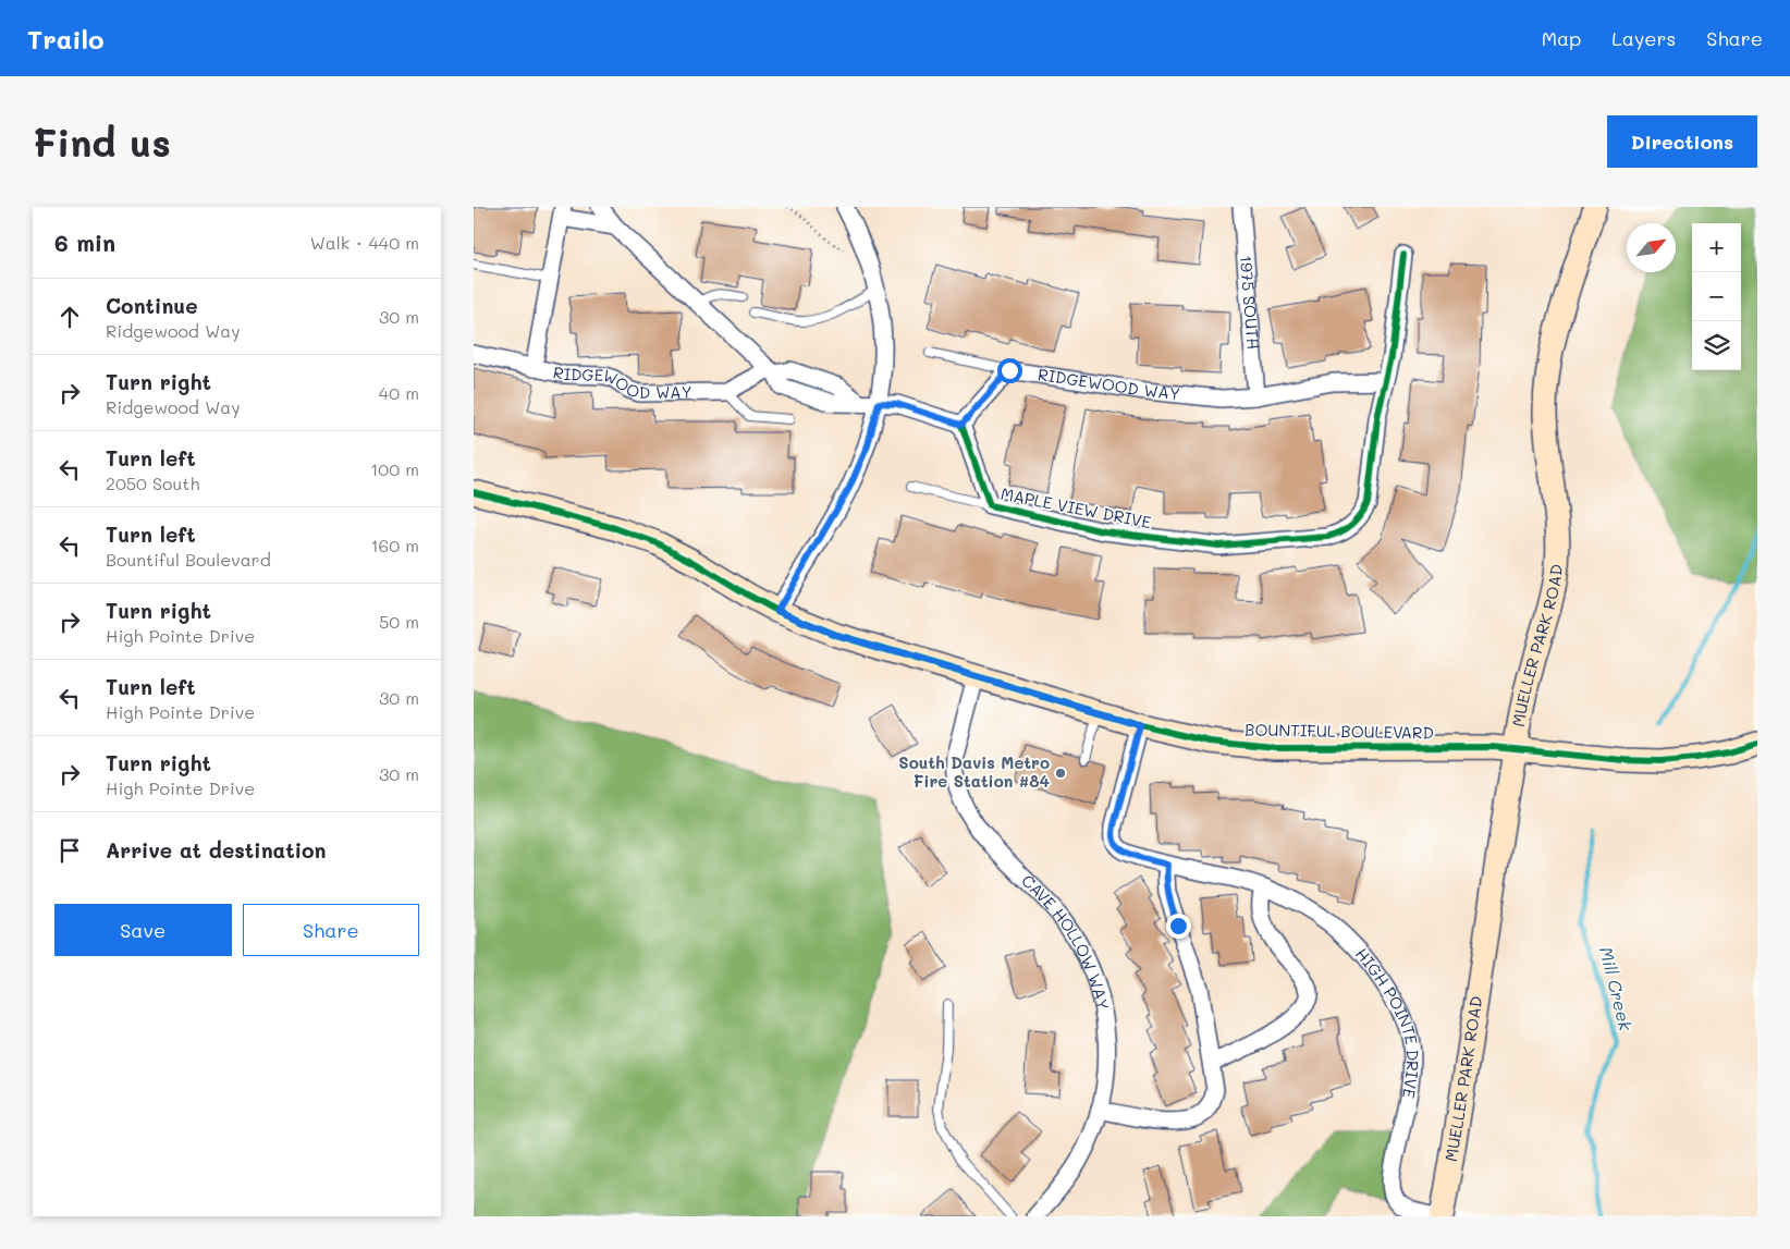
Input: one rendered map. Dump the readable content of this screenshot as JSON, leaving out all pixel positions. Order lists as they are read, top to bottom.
{
  "streets": {
    "main road": ["MUELLER PARK ROAD", "BOUNTIFUL BOULEVARD"],
    "street": [
      "1975 SOUTH",
      "RIDGEWOOD WAY",
      "MAPLE VIEW DRIVE",
      "CAVE HOLLOW WAY",
      "HIGH POINTE DRIVE"
    ]
  },
  "crossings": [
    ["1975 SOUTH", "RIDGEWOOD WAY"],
    ["RIDGEWOOD WAY", "MAPLE VIEW DRIVE"],
    ["MUELLER PARK ROAD", "BOUNTIFUL BOULEVARD"],
    ["BOUNTIFUL BOULEVARD", "CAVE HOLLOW WAY"],
    ["BOUNTIFUL BOULEVARD", "HIGH POINTE DRIVE"]
  ],
  "water": ["Mill Creek"],
  "places": ["South Davis Metro Fire Station #84"],
  "north": "top right",
  "page": {
    "header": "Trailo",
    "nav": ["Map", "Layers", "Share"],
    "buttons": [
      "Directions",
      ["Save", "Share"]
    ],
    "title": "Find us",
    "heading": ["6 min", "Walk · 440 m"],
    "map_buttons": ["+", "−"],
    "list": [
      ["Continue", "Ridgewood Way", "30 m"],
      ["Turn right", "Ridgewood Way", "40 m"],
      ["Turn left", "2050 South", "100 m"],
      ["Turn left", "Bountiful Boulevard", "160 m"],
      ["Turn right", "High Pointe Drive", "50 m"],
      ["Turn left", "High Pointe Drive", "30 m"],
      ["Turn right", "High Pointe Drive", "30 m"],
      "Arrive at destination"
    ]
  }
}
